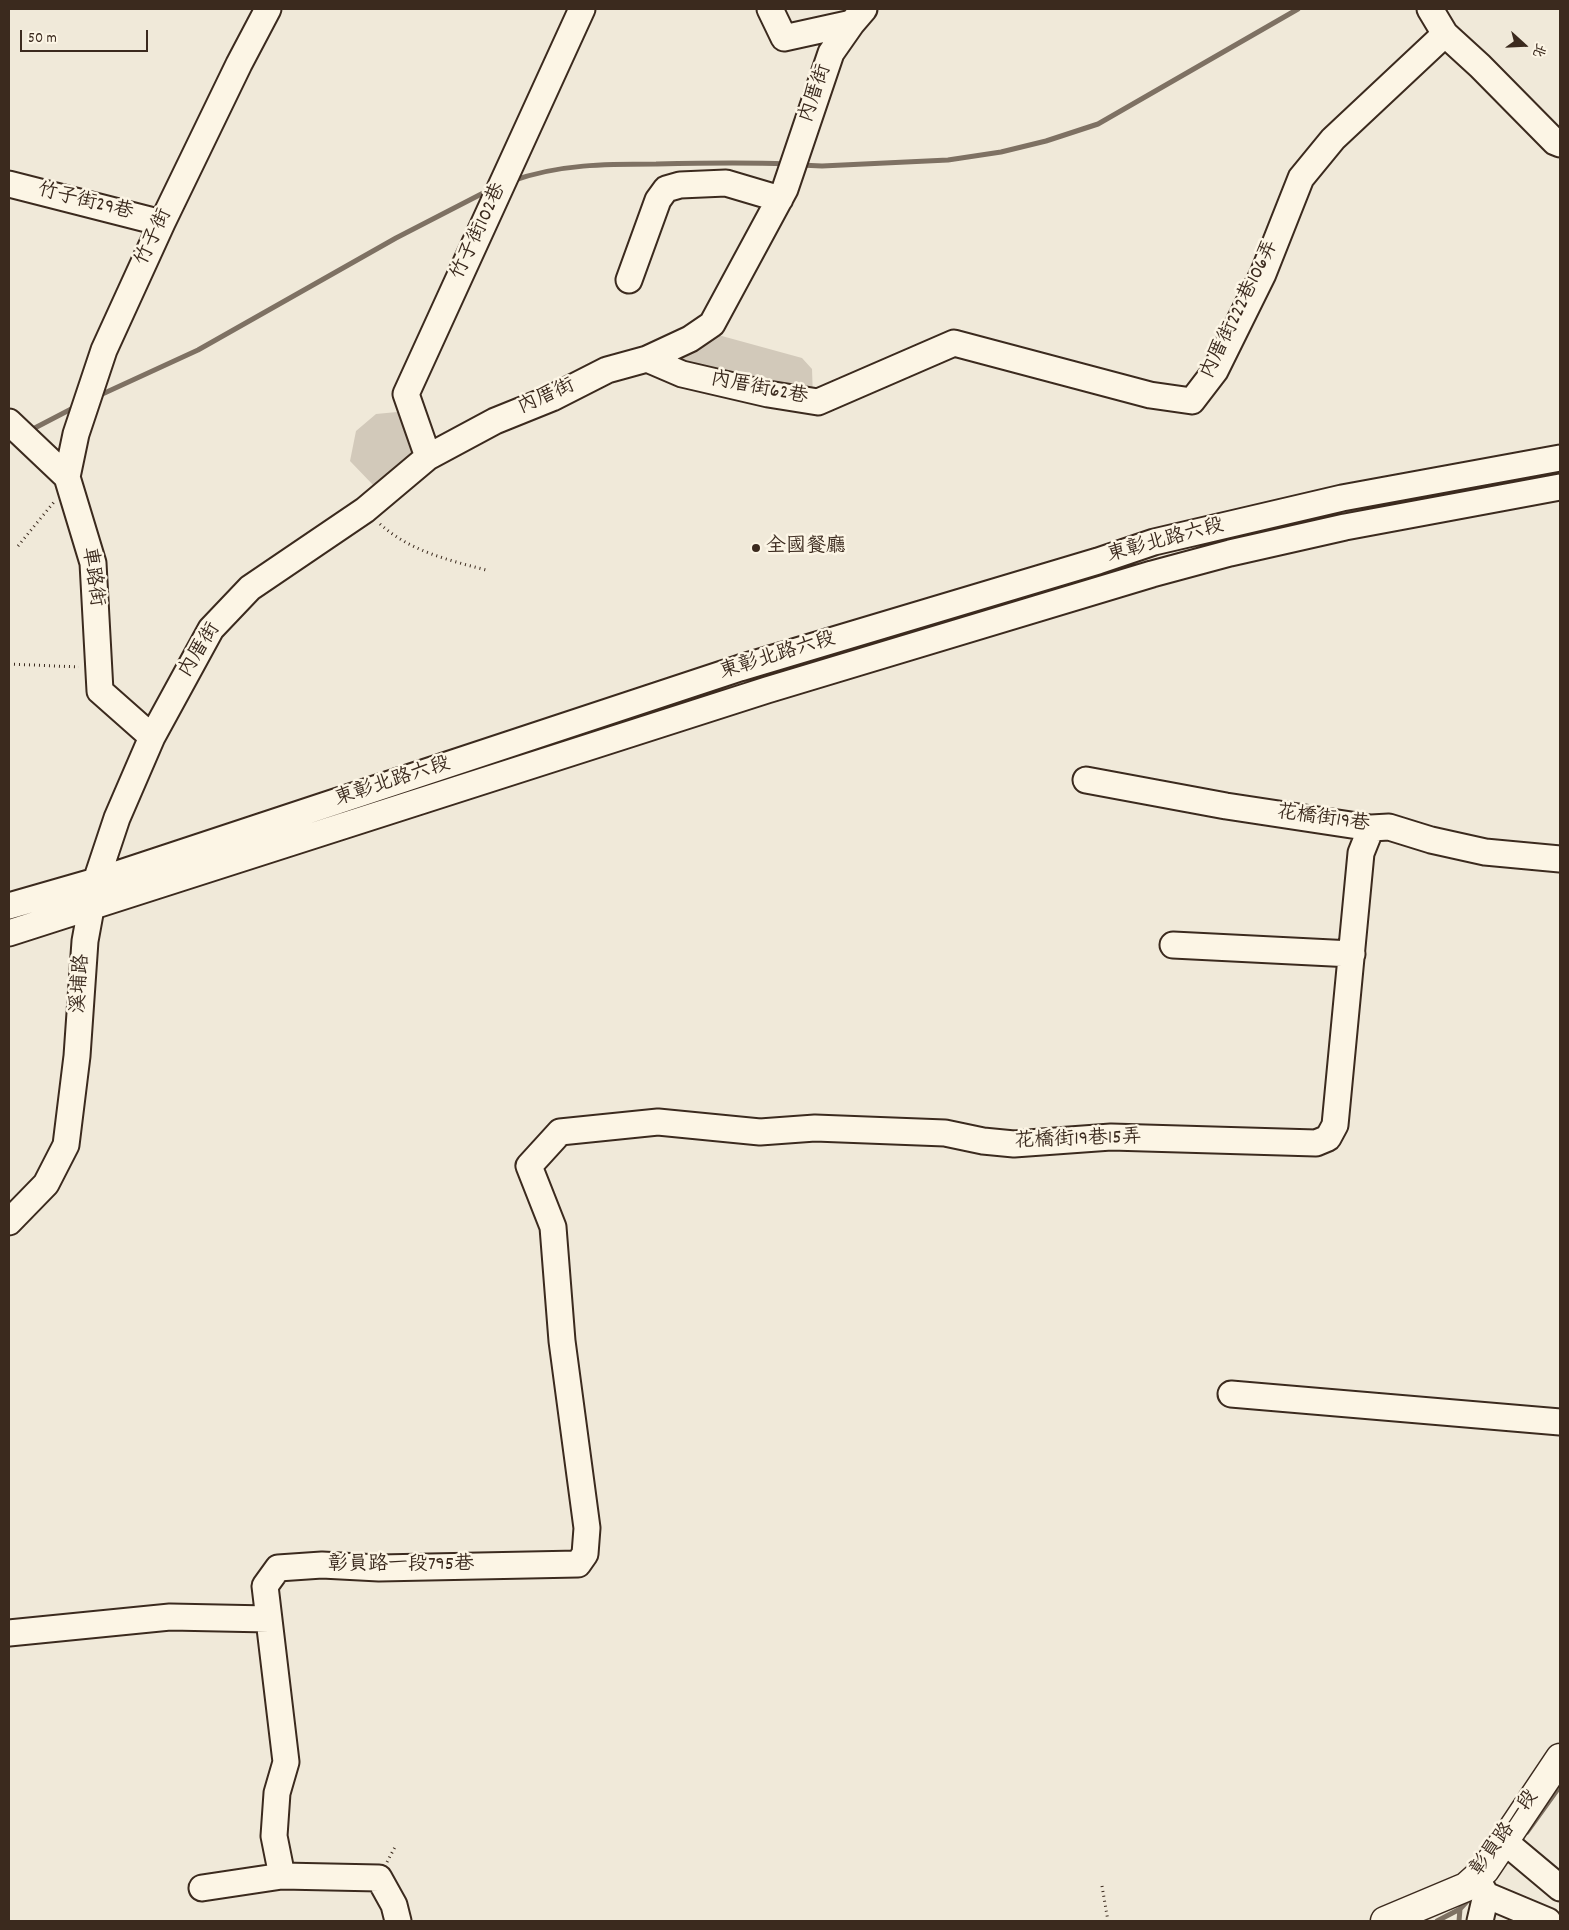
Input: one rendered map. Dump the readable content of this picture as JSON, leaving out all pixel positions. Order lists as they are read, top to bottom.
{
  "streets": {
    "main road": ["彰員路一段"],
    "street": [
      "內厝街",
      "竹子街29巷",
      "竹子街102巷",
      "竹子街",
      "內厝街222巷106弄",
      "內厝街62巷",
      "東彰北路六段",
      "車路街",
      "花橋街19巷",
      "溪埔路",
      "花橋街19巷15弄",
      "彰員路一段795巷"
    ]
  },
  "crossings": [
    ["內厝街", "竹子街102巷"],
    ["內厝街", "內厝街62巷"],
    ["內厝街", "車路街"],
    ["內厝街", "溪埔路"],
    ["竹子街29巷", "竹子街"],
    ["竹子街", "車路街"],
    ["內厝街222巷106弄", "內厝街62巷"],
    ["東彰北路六段", "溪埔路"],
    ["車路街", "溪埔路"],
    ["花橋街19巷", "花橋街19巷15弄"],
    ["花橋街19巷15弄", "彰員路一段795巷"]
  ],
  "places": ["全國餐廳"],
  "scale_bar": "50 m",
  "north": "right"
}
